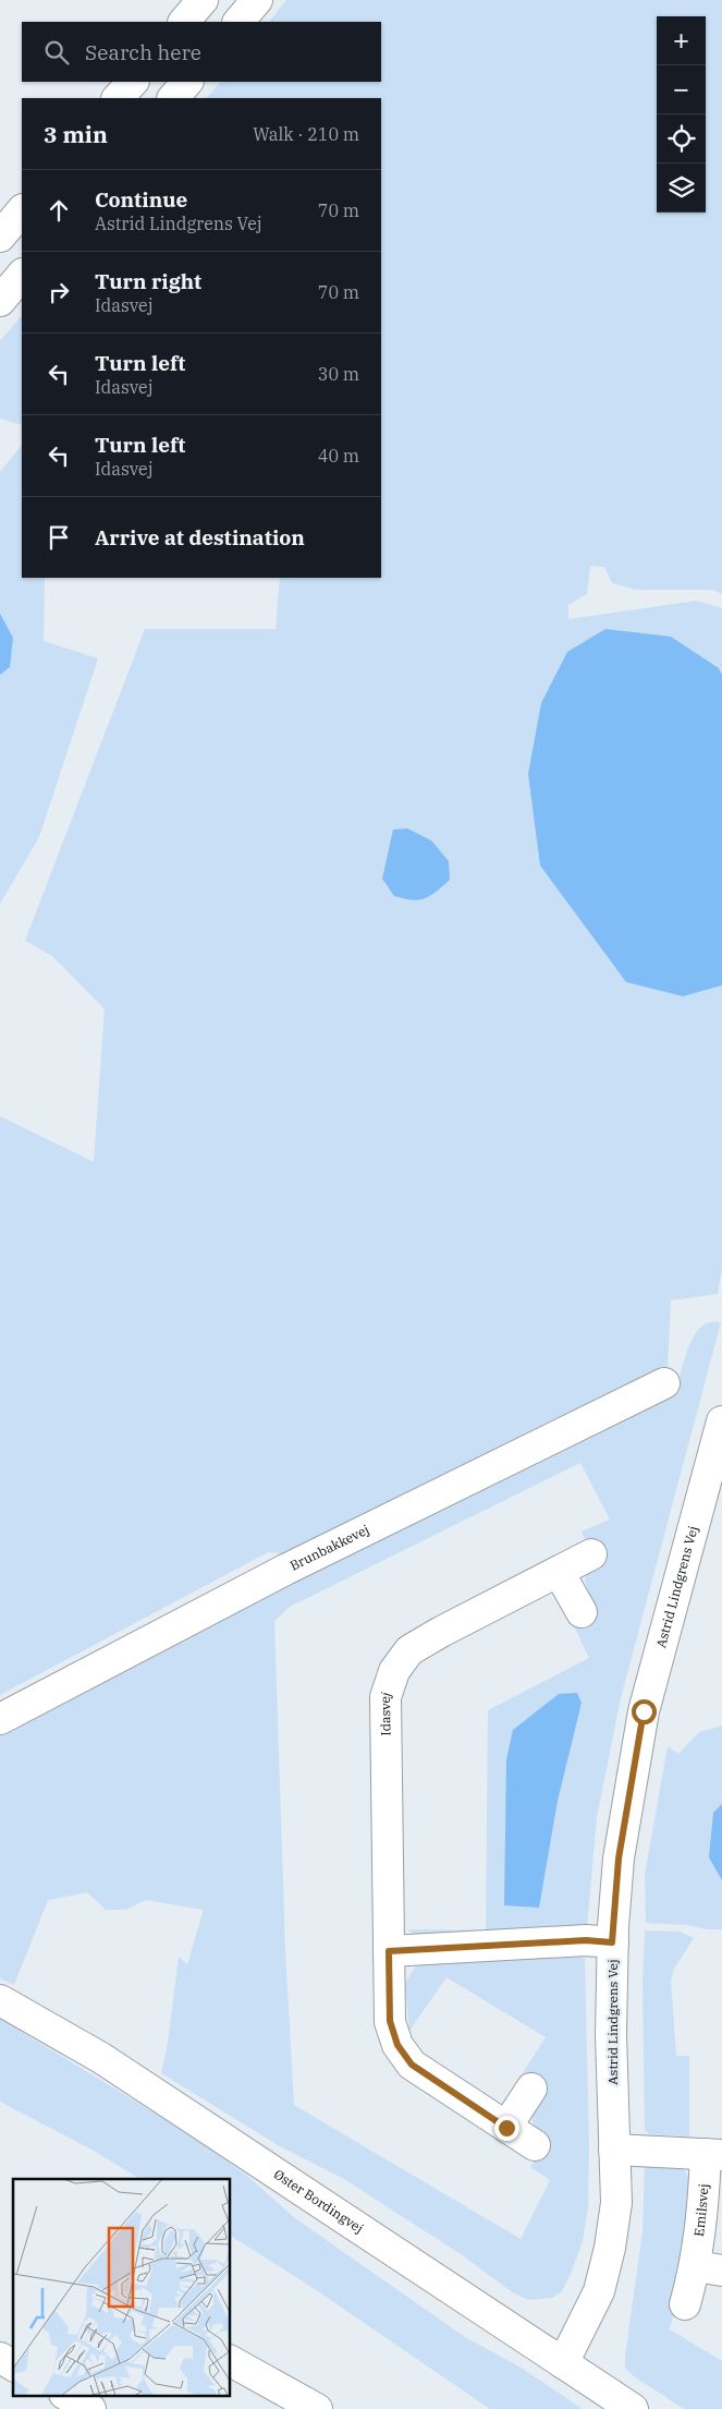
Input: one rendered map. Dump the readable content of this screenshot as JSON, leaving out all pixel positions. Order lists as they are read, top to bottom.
{
  "streets": {
    "main road": [
      "Brunbakkevej",
      "Astrid Lindgrens Vej",
      "Idasvej",
      "Øster Bordingvej",
      "Emilsvej"
    ]
  },
  "crossings": [
    ["Astrid Lindgrens Vej", "Øster Bordingvej"],
    ["Astrid Lindgrens Vej", "Emilsvej"]
  ],
  "page": {
    "map_buttons": ["+", "−"],
    "search": "Search here",
    "heading": ["3 min", "Walk · 210 m"],
    "list": [
      ["Continue", "Astrid Lindgrens Vej", "70 m"],
      ["Turn right", "Idasvej", "70 m"],
      ["Turn left", "Idasvej", "30 m"],
      ["Turn left", "Idasvej", "40 m"],
      "Arrive at destination"
    ]
  }
}
